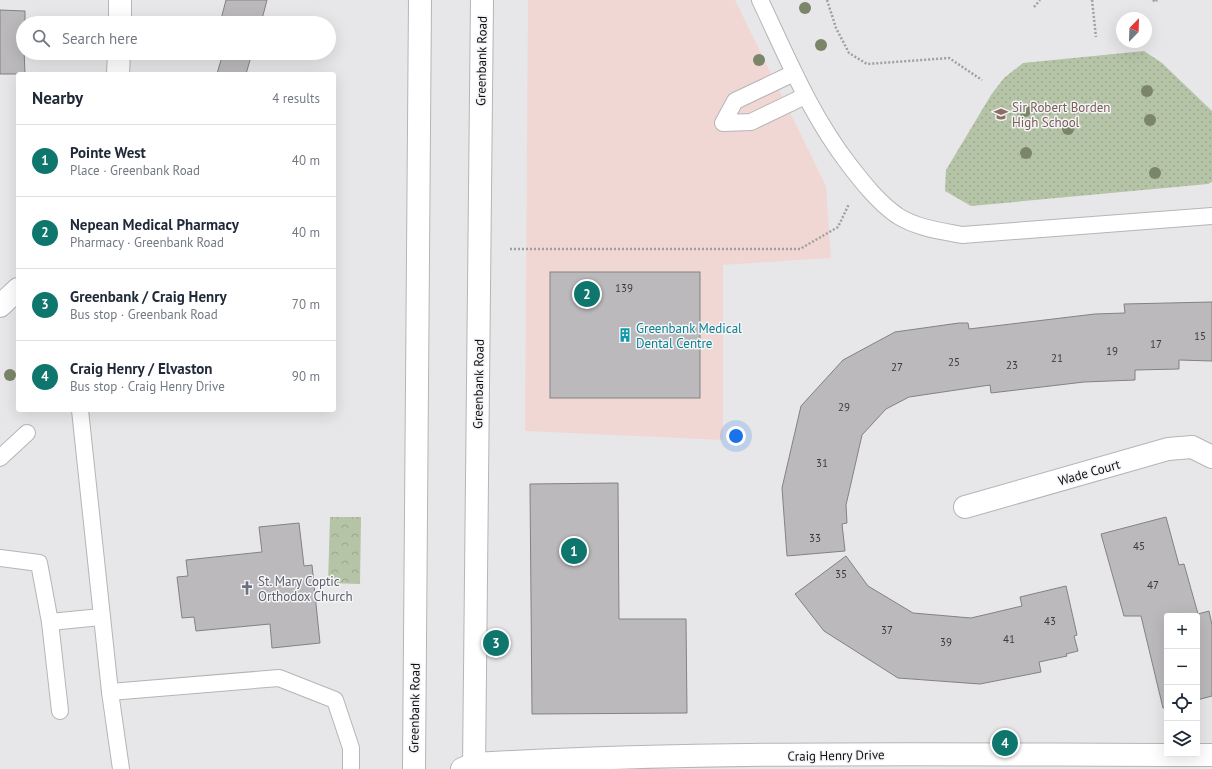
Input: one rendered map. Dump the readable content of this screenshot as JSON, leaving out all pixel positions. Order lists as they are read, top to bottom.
{
  "streets": {
    "main road": ["Greenbank Road", "Wade Court", "Craig Henry Drive"]
  },
  "crossings": [
    ["Greenbank Road", "Craig Henry Drive"]
  ],
  "places": {
    "school or university": ["Sir Robert Borden High School"],
    "building": ["Greenbank Medical Dental Centre"],
    "church": ["St. Mary Coptic Orthodox Church"]
  },
  "house_numbers": [
    "139",
    "15",
    "17",
    "19",
    "21",
    "25",
    "23",
    "27",
    "29",
    "31",
    "33",
    "45",
    "35",
    "47",
    "43",
    "37",
    "41",
    "39"
  ],
  "north": "top right",
  "page": {
    "search": "Search here",
    "heading": ["Nearby", "4 results"],
    "list": [
      {
        "mark": "1",
        "name": "Pointe West",
        "note": "Place · Greenbank Road",
        "value": "40 m"
      },
      {
        "mark": "2",
        "name": "Nepean Medical Pharmacy",
        "note": "Pharmacy · Greenbank Road",
        "value": "40 m"
      },
      {
        "mark": "3",
        "name": "Greenbank / Craig Henry",
        "note": "Bus stop · Greenbank Road",
        "value": "70 m"
      },
      {
        "mark": "4",
        "name": "Craig Henry / Elvaston",
        "note": "Bus stop · Craig Henry Drive",
        "value": "90 m"
      }
    ],
    "pins": [
      "2",
      "1",
      "3",
      "4"
    ],
    "map_buttons": ["+", "−"]
  }
}
